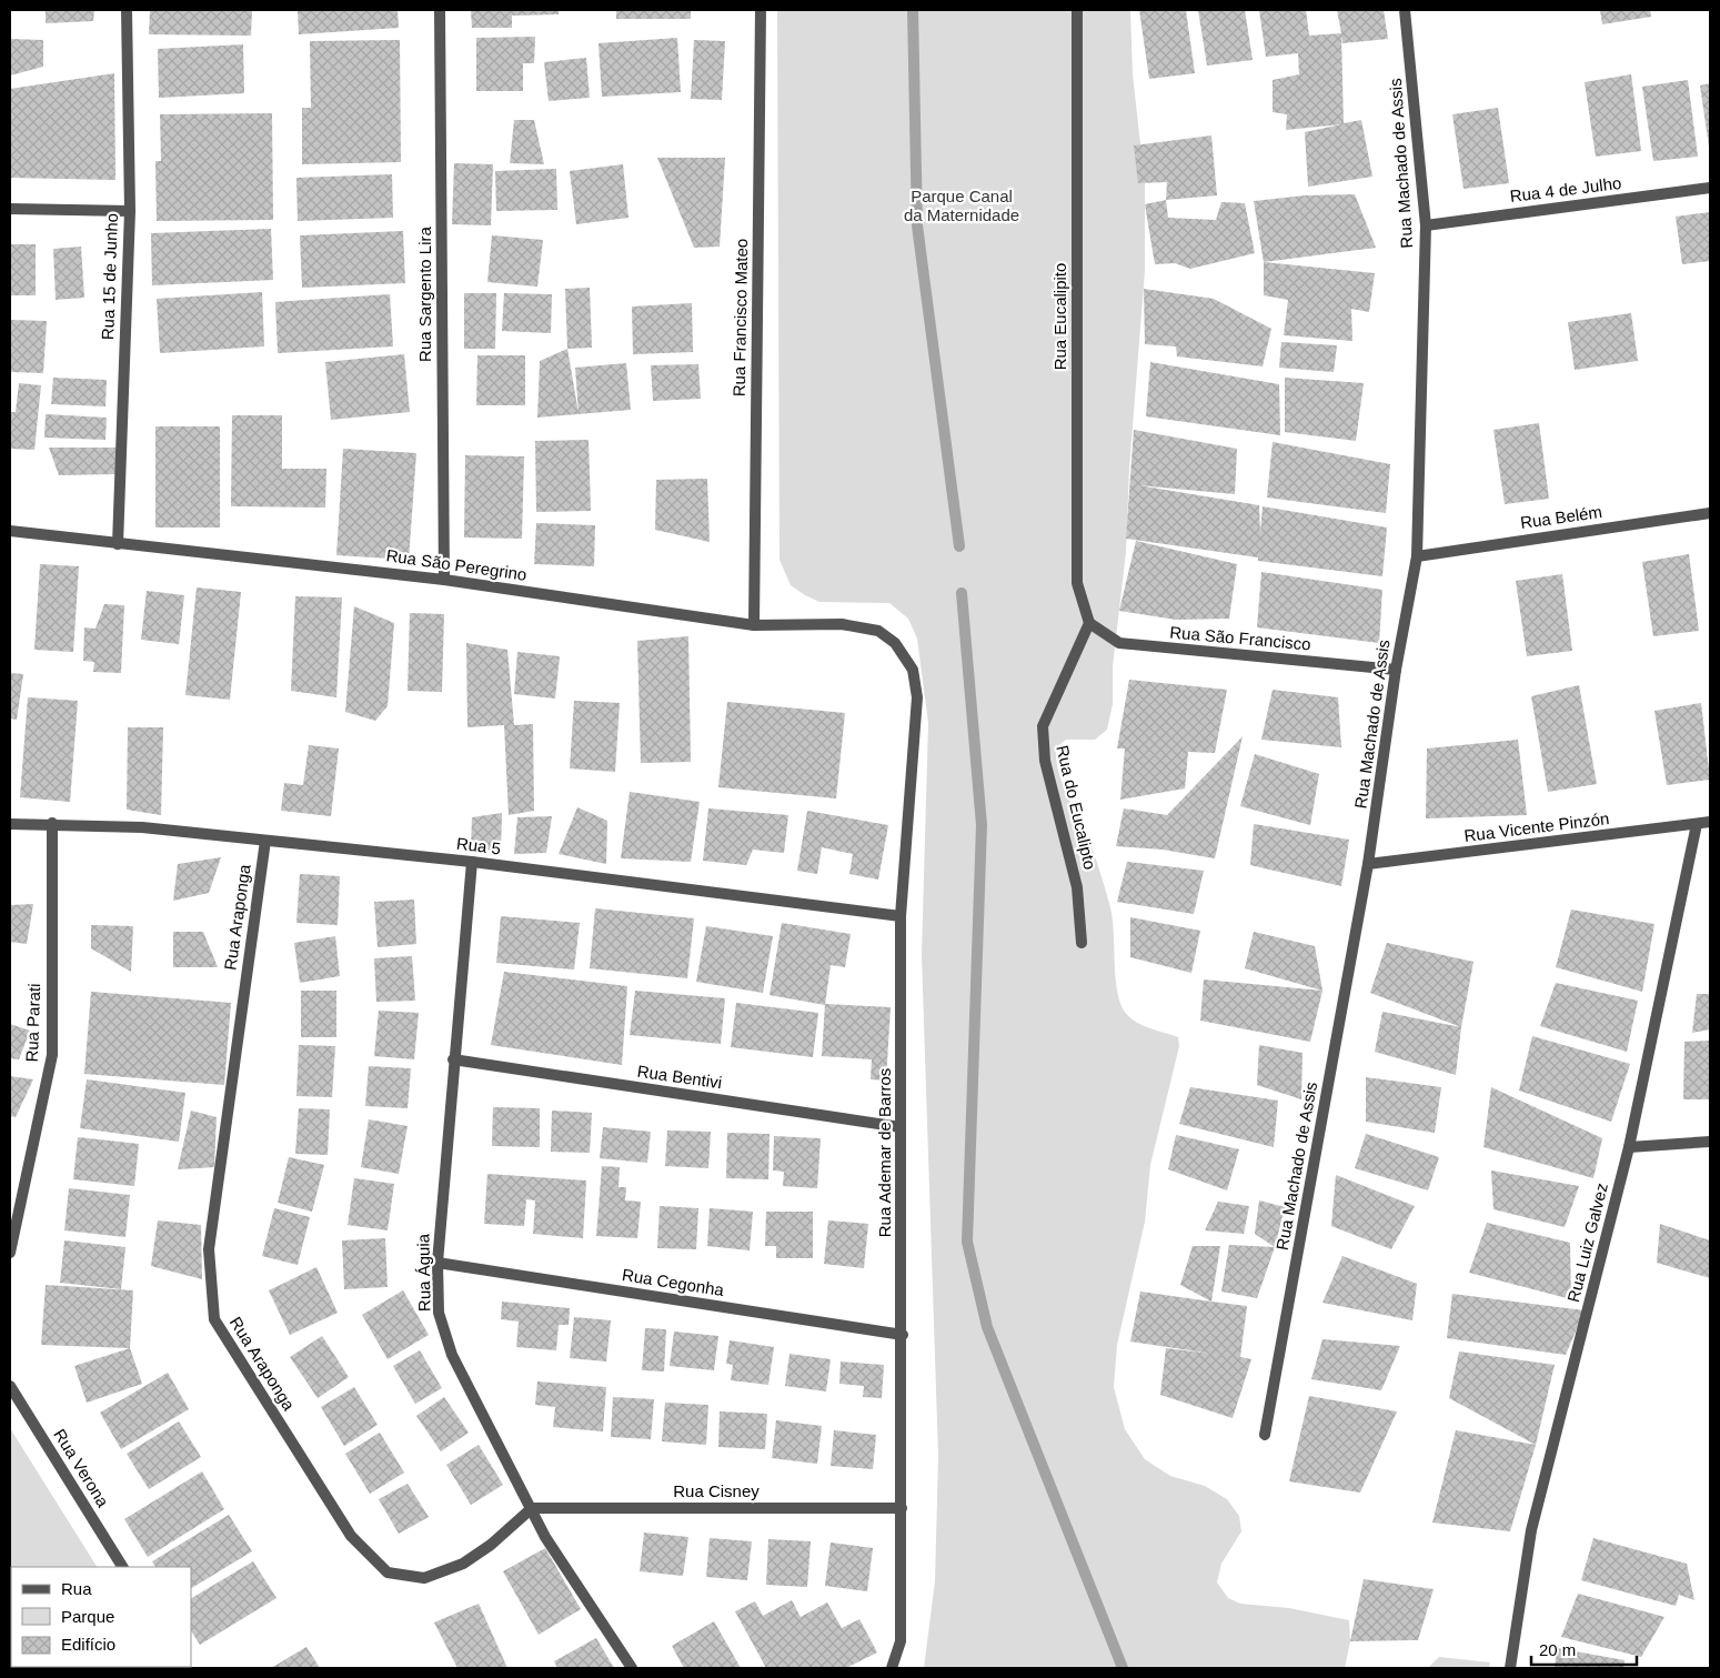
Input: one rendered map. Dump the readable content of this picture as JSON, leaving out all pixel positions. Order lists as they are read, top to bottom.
{
  "streets": {
    "street": [
      "Rua Machado de Assis",
      "Rua 4 de Julho",
      "Rua 15 de Junho",
      "Rua Sargento Lira",
      "Rua Eucalipito",
      "Rua Francisco Mateo",
      "Rua Belém",
      "Rua São Peregrino",
      "Rua São Francisco",
      "Rua do Eucalipto",
      "Rua Vicente Pinzón",
      "Rua 5",
      "Rua Araponga",
      "Rua Parati",
      "Rua Bentivi",
      "Rua Ademar de Barros",
      "Rua Luiz Galvez",
      "Rua Águia",
      "Rua Cegonha",
      "Rua Verona",
      "Rua Cisney"
    ]
  },
  "crossings": [
    ["Rua Machado de Assis", "Rua 4 de Julho"],
    ["Rua Machado de Assis", "Rua Belém"],
    ["Rua Machado de Assis", "Rua São Francisco"],
    ["Rua Machado de Assis", "Rua Vicente Pinzón"],
    ["Rua 15 de Junho", "Rua São Peregrino"],
    ["Rua Sargento Lira", "Rua São Peregrino"],
    ["Rua Eucalipito", "Rua São Francisco"],
    ["Rua Eucalipito", "Rua do Eucalipto"],
    ["Rua Francisco Mateo", "Rua São Peregrino"],
    ["Rua São Peregrino", "Rua Ademar de Barros"],
    ["Rua São Francisco", "Rua do Eucalipto"],
    ["Rua Vicente Pinzón", "Rua Luiz Galvez"],
    ["Rua 5", "Rua Araponga"],
    ["Rua 5", "Rua Parati"],
    ["Rua 5", "Rua Ademar de Barros"],
    ["Rua 5", "Rua Águia"],
    ["Rua Araponga", "Rua Águia"],
    ["Rua Araponga", "Rua Cisney"],
    ["Rua Bentivi", "Rua Ademar de Barros"],
    ["Rua Bentivi", "Rua Águia"],
    ["Rua Ademar de Barros", "Rua Cegonha"],
    ["Rua Ademar de Barros", "Rua Cisney"],
    ["Rua Águia", "Rua Cegonha"],
    ["Rua Águia", "Rua Cisney"]
  ],
  "parks": ["Parque Canal da Maternidade"],
  "legend": ["Rua", "Parque", "Edifício"],
  "scale_bar": "20 m"
}
